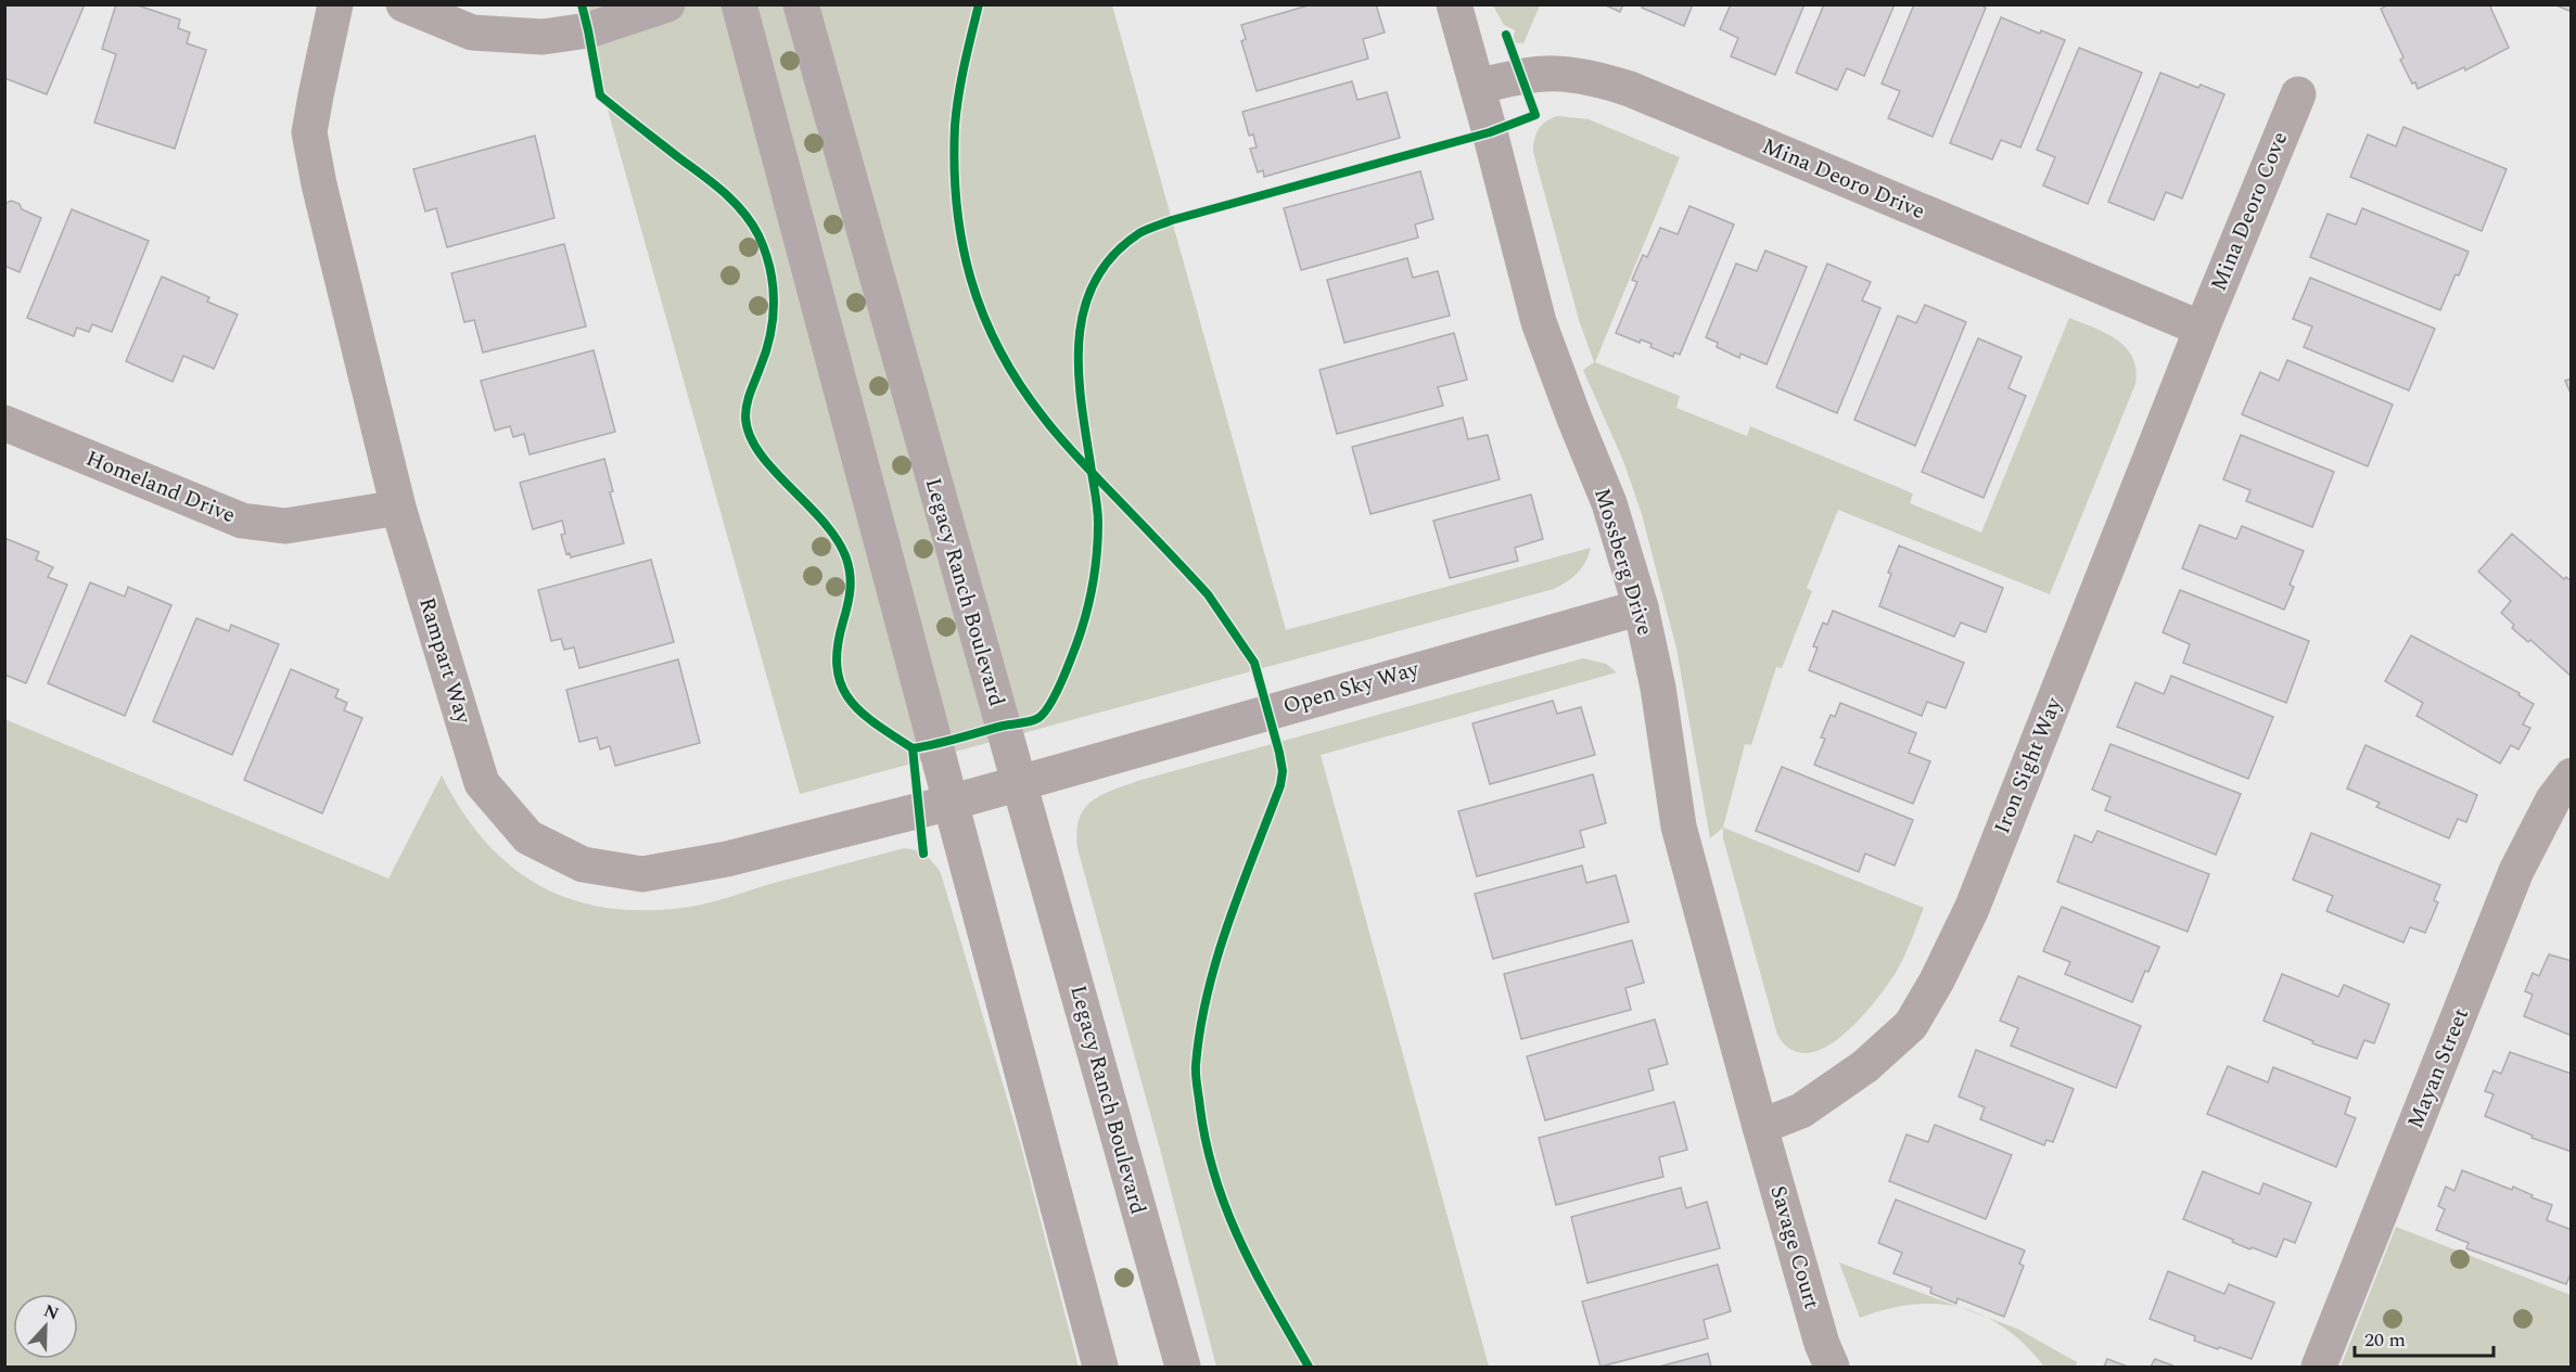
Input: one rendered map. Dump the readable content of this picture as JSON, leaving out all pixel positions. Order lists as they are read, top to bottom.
{
  "streets": {
    "street": [
      "Mina Deoro Drive",
      "Mina Deoro Cove",
      "Homeland Drive",
      "Mossberg Drive",
      "Legacy Ranch Boulevard",
      "Rampart Way",
      "Open Sky Way",
      "Iron Sight Way",
      "Mayan Street",
      "Savage Court"
    ]
  },
  "crossings": [
    ["Mina Deoro Drive", "Mina Deoro Cove"],
    ["Mina Deoro Drive", "Mossberg Drive"],
    ["Mina Deoro Drive", "Iron Sight Way"],
    ["Mina Deoro Cove", "Iron Sight Way"],
    ["Homeland Drive", "Rampart Way"],
    ["Mossberg Drive", "Open Sky Way"],
    ["Mossberg Drive", "Iron Sight Way"],
    ["Mossberg Drive", "Savage Court"],
    ["Legacy Ranch Boulevard", "Rampart Way"],
    ["Legacy Ranch Boulevard", "Open Sky Way"],
    ["Rampart Way", "Open Sky Way"],
    ["Iron Sight Way", "Savage Court"]
  ],
  "scale_bar": "20 m",
  "north": "top"
}
